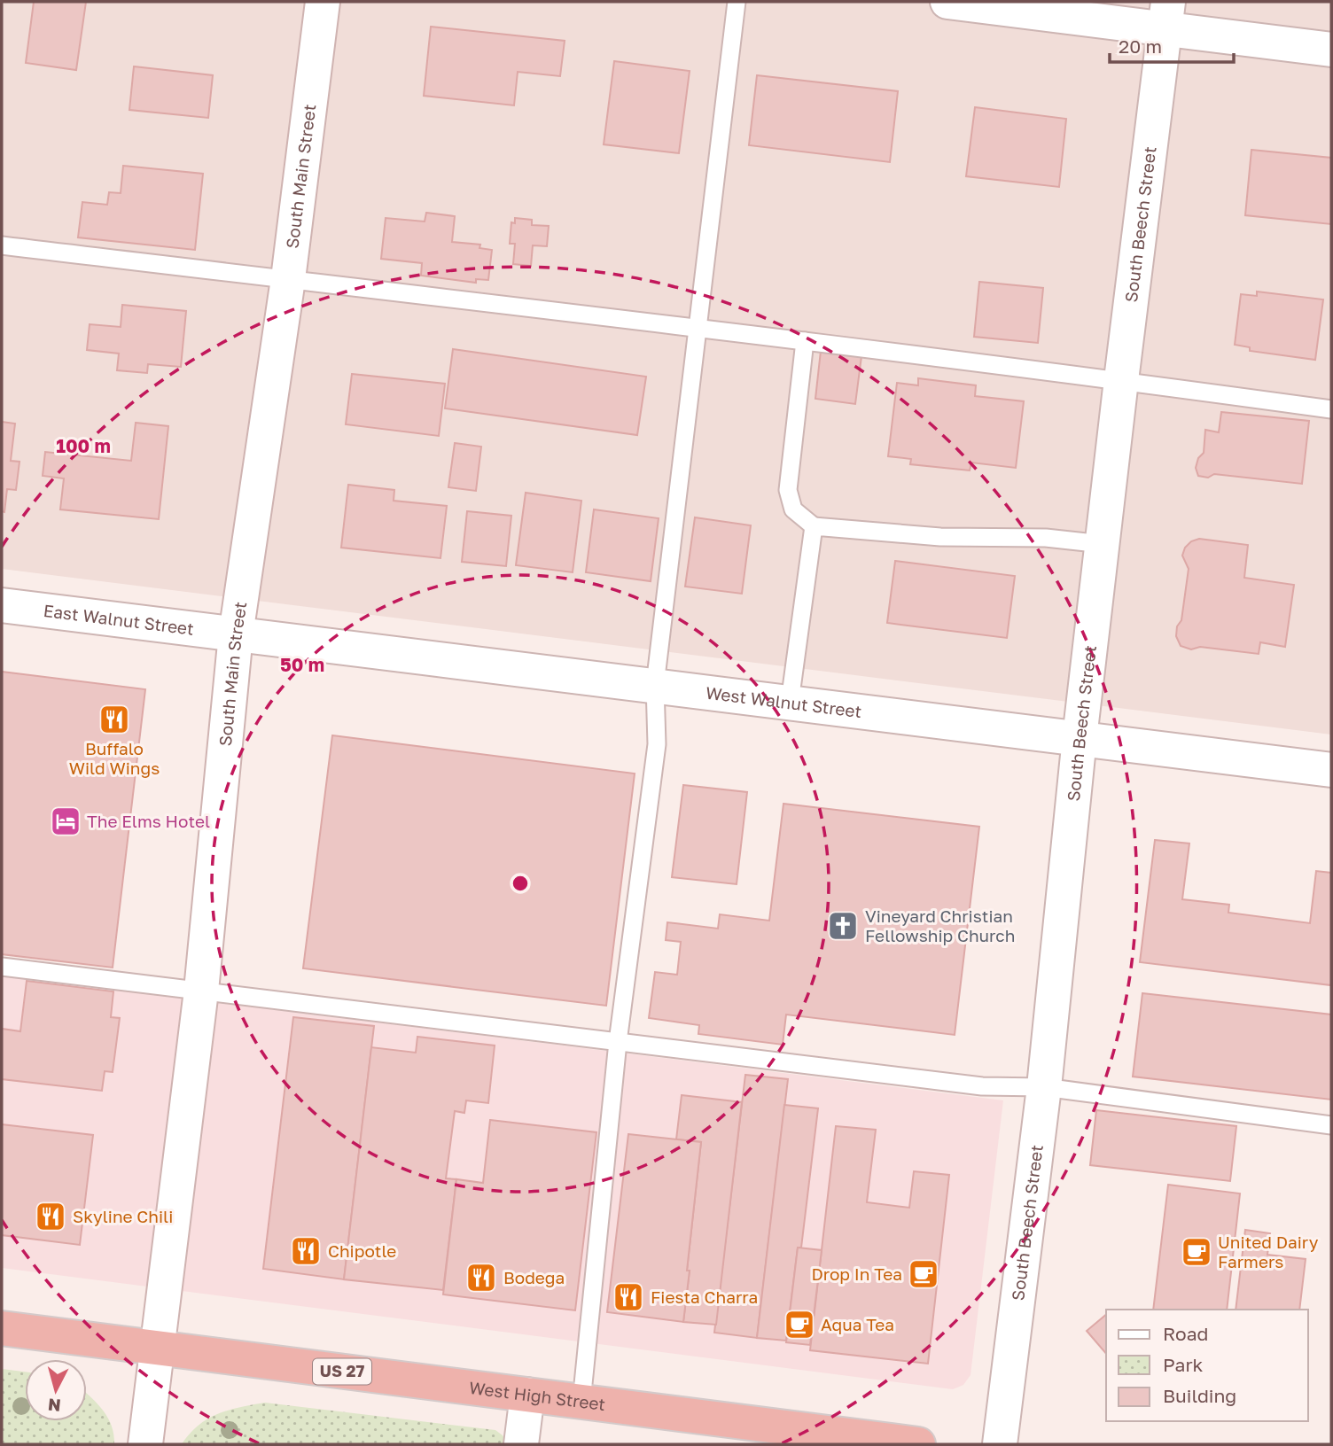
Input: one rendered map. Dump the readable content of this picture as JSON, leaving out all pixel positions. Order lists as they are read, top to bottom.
{
  "streets": {
    "highway": ["US 27", "West High Street"],
    "street": [
      "South Main Street",
      "South Beech Street",
      "East Walnut Street",
      "West Walnut Street"
    ]
  },
  "crossings": [
    ["South Main Street", "East Walnut Street"],
    ["South Main Street", "West Walnut Street"],
    ["South Main Street", "US 27"],
    ["South Main Street", "West High Street"],
    ["South Beech Street", "West Walnut Street"],
    ["East Walnut Street", "West Walnut Street"],
    ["US 27", "West High Street"]
  ],
  "places": {
    "restaurant": [
      "Buffalo Wild Wings",
      "Skyline Chili",
      "Chipotle",
      "Bodega",
      "Fiesta Charra"
    ],
    "hotel": ["The Elms Hotel"],
    "church": ["Vineyard Christian Fellowship Church"],
    "cafe": ["United Dairy Farmers", "Drop In Tea", "Aqua Tea"]
  },
  "legend": ["Road", "Park", "Building"],
  "scale_bar": "20 m",
  "north": "bottom",
  "rings": ["100 m", "50 m"]
}
